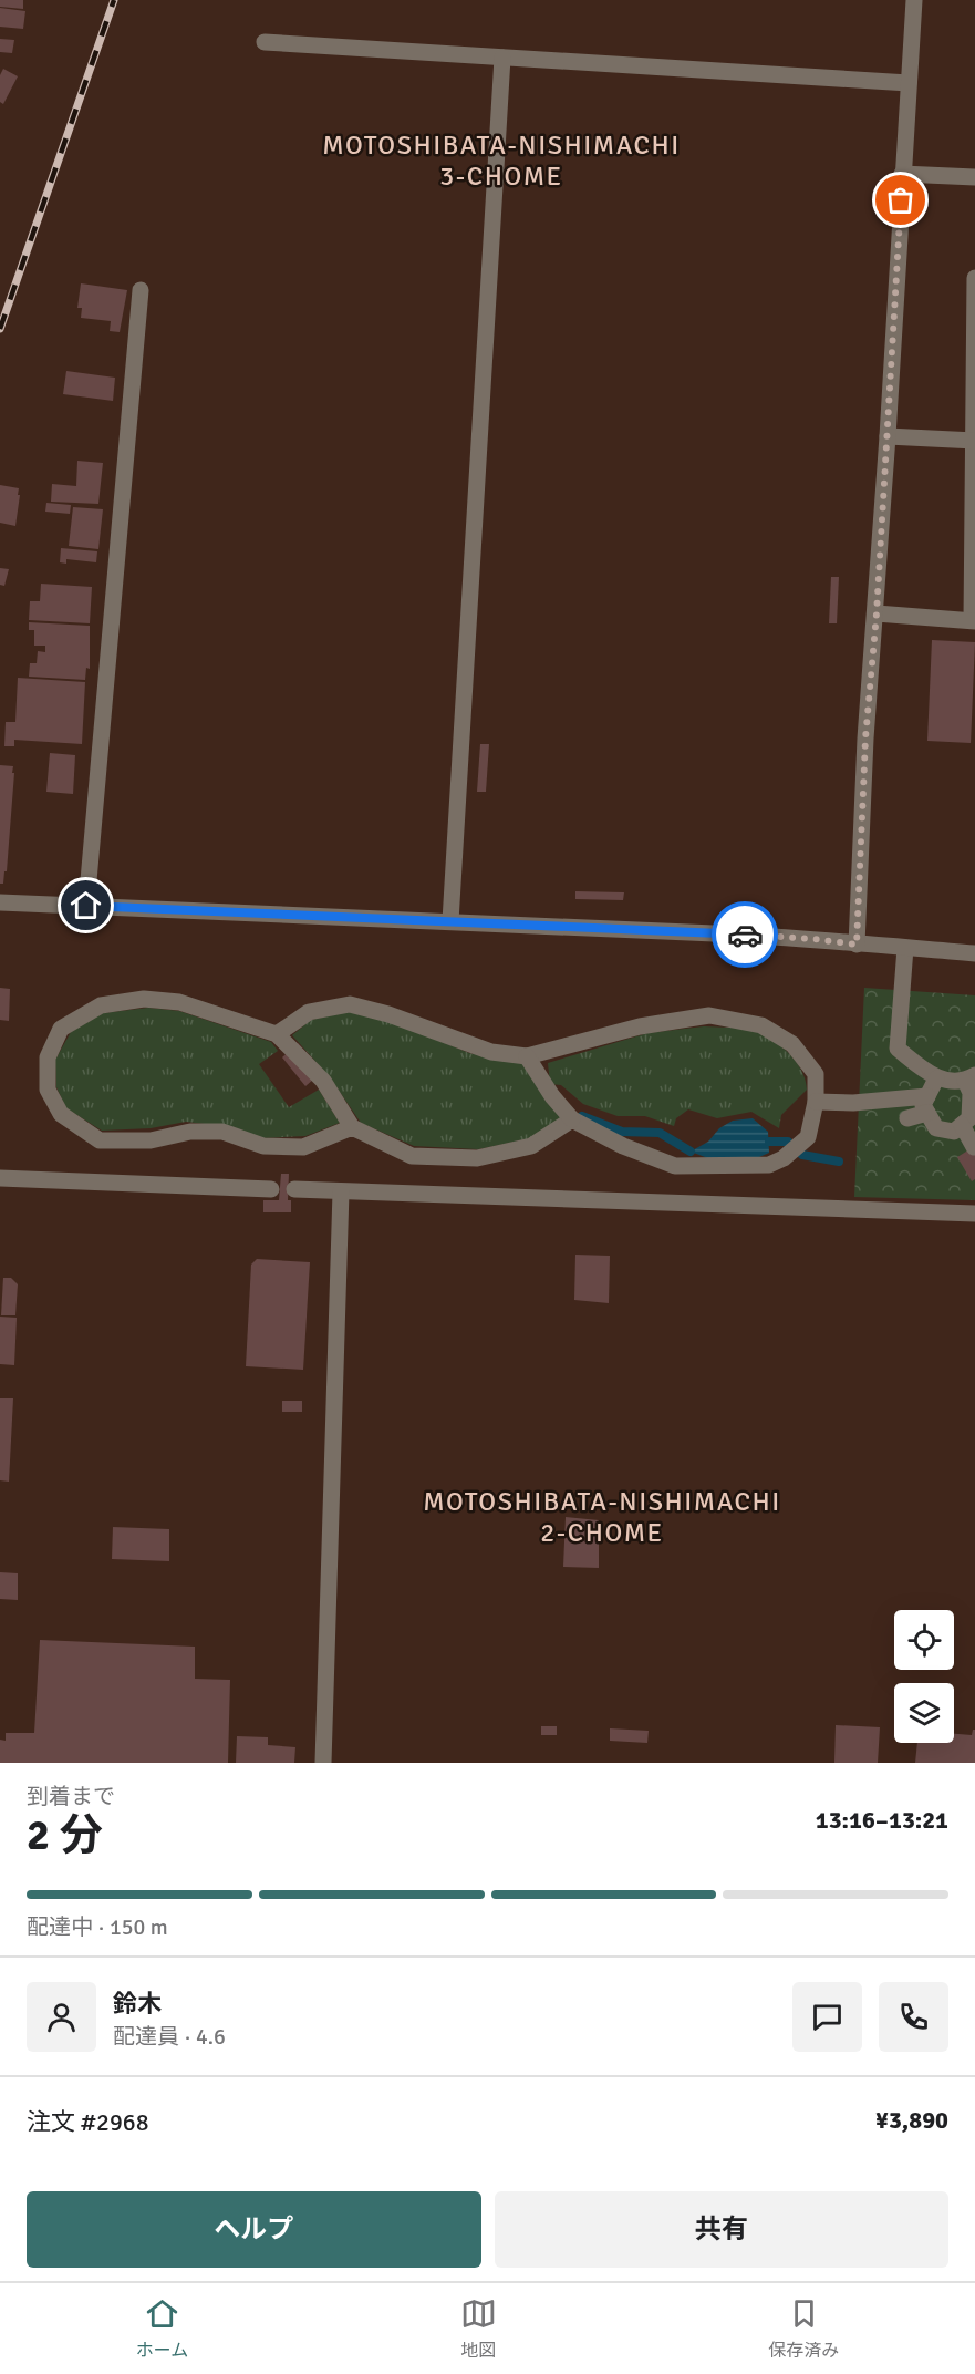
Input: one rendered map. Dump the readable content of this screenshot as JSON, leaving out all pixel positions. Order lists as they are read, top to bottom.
{
  "districts": ["MOTOSHIBATA-NISHIMACHI 3-CHOME", "MOTOSHIBATA-NISHIMACHI 2-CHOME"],
  "page": {
    "heading": ["2 分", "到着まで", "13:16–13:21"],
    "panel": [
      "鈴木",
      "配達員 · 4.6",
      "注文 #2968",
      "¥3,890"
    ],
    "bar": "配達中 · 150 m",
    "buttons": ["ヘルプ", "共有"],
    "tabs": ["ホーム", "地図", "保存済み"]
  }
}
